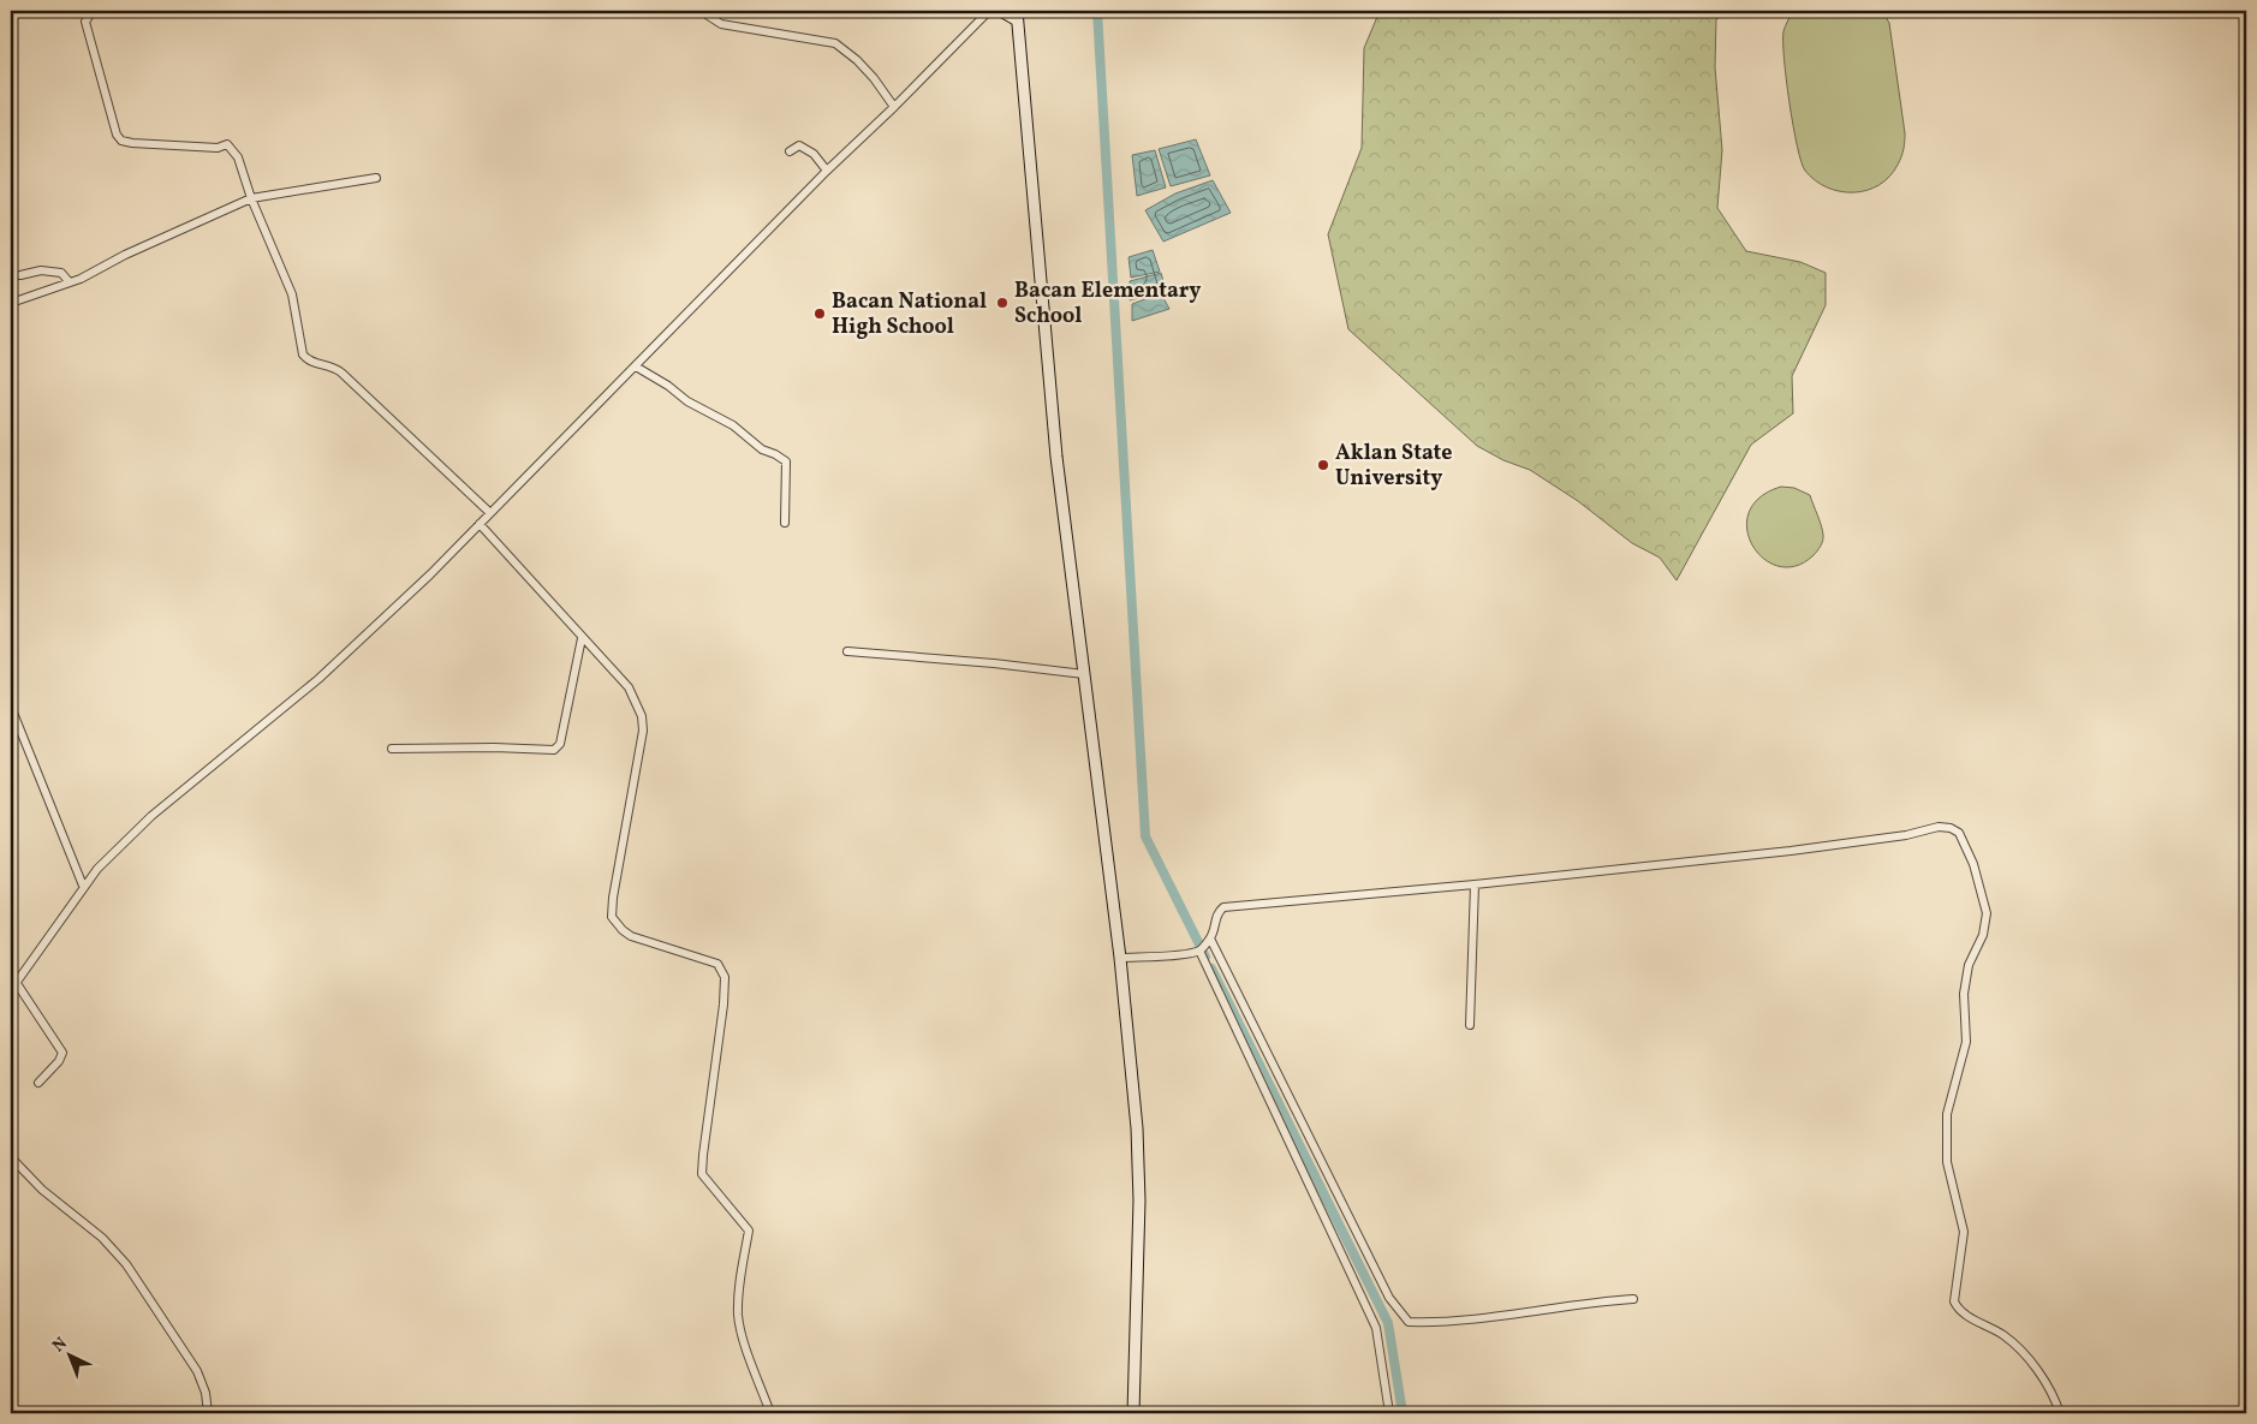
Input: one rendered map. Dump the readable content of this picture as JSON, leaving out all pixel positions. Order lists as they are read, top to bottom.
{
  "places": ["Bacan Elementary School", "Bacan National High School", "Aklan State University"],
  "north": "top left"
}
